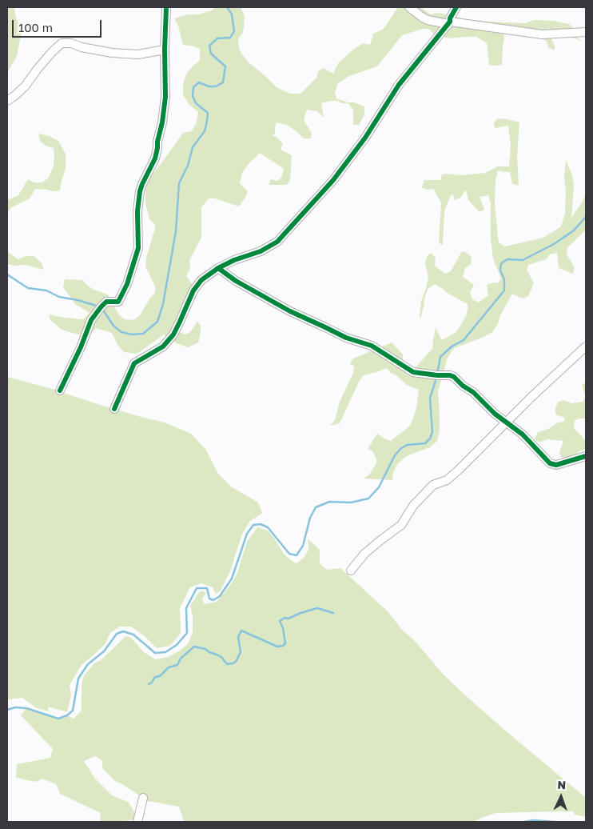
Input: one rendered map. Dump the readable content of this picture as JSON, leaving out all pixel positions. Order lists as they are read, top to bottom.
{
  "scale_bar": "100 m",
  "north": "top"
}
